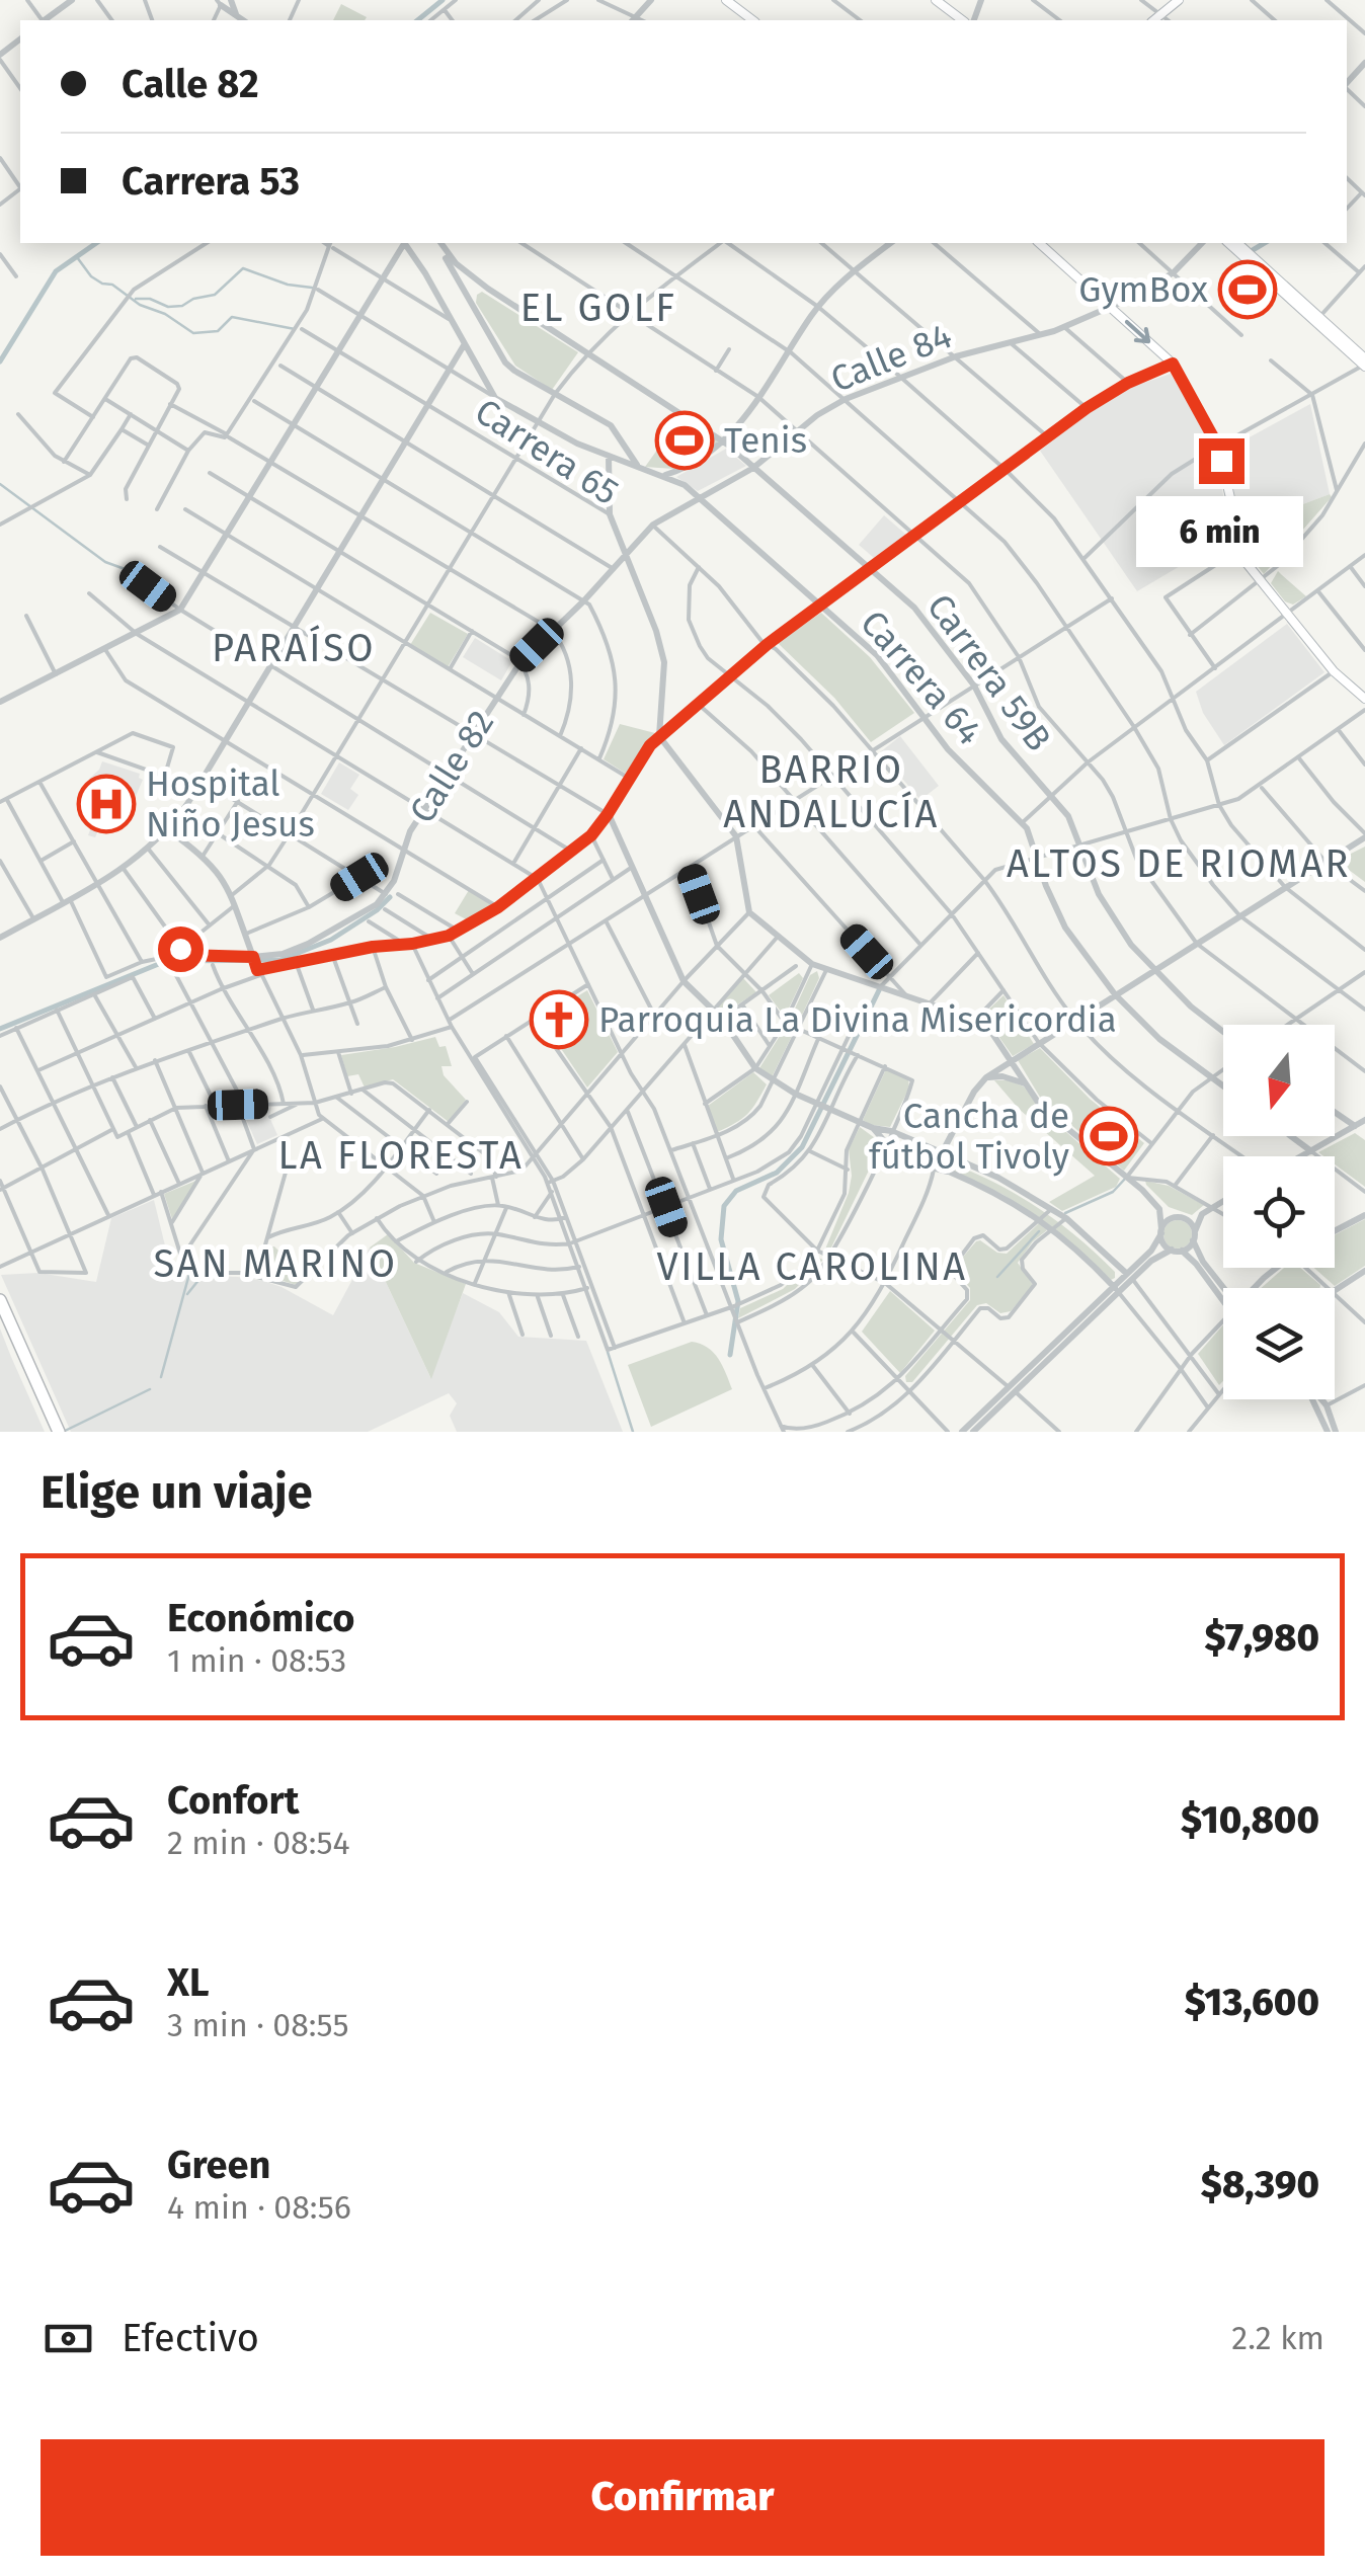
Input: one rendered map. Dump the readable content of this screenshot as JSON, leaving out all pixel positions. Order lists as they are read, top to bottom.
{
  "streets": {
    "street": [
      "Calle 84",
      "Carrera 65",
      "Carrera 59B",
      "Carrera 64",
      "Calle 82"
    ]
  },
  "crossings": [
    ["Calle 84", "Carrera 65"],
    ["Calle 84", "Carrera 59B"],
    ["Calle 84", "Carrera 64"],
    ["Calle 84", "Calle 82"],
    ["Carrera 59B", "Carrera 64"]
  ],
  "districts": [
    "EL GOLF",
    "PARAÍSO",
    "BARRIO ANDALUCÍA",
    "ALTOS DE RIOMAR",
    "LA FLORESTA",
    "SAN MARINO",
    "VILLA CAROLINA"
  ],
  "places": {
    "sports": ["GymBox", "Tenis", "Cancha de fútbol Tivoly"],
    "hospital": ["Hospital Niño Jesus"],
    "church": ["Parroquia La Divina Misericordia"]
  },
  "north": "bottom",
  "page": {
    "banner": ["Calle 82", "Carrera 53"],
    "bubble": "6 min",
    "heading": "Elige un viaje",
    "list": [
      {
        "name": "Económico",
        "note": "1 min · 08:53",
        "value": "$7,980"
      },
      {
        "name": "Confort",
        "note": "2 min · 08:54",
        "value": "$10,800"
      },
      {
        "name": "XL",
        "note": "3 min · 08:55",
        "value": "$13,600"
      },
      {
        "name": "Green",
        "note": "4 min · 08:56",
        "value": "$8,390"
      }
    ],
    "pay": ["Efectivo", "2.2 km"],
    "buttons": "Confirmar"
  }
}
